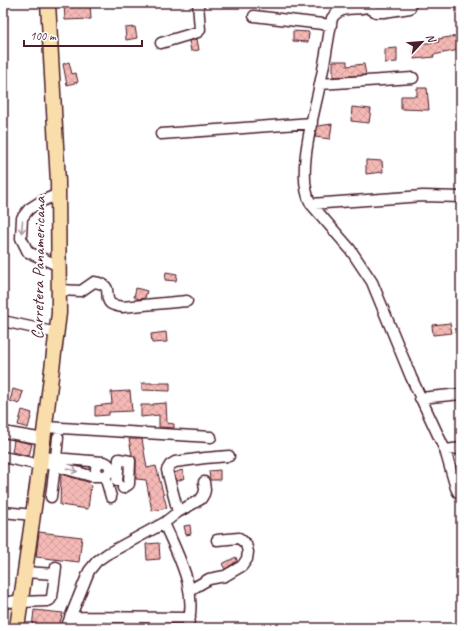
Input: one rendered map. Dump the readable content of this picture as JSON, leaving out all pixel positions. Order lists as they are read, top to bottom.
{
  "streets": {
    "highway": ["Carretera Panamericana"]
  },
  "scale_bar": "100 m",
  "north": "top right"
}
